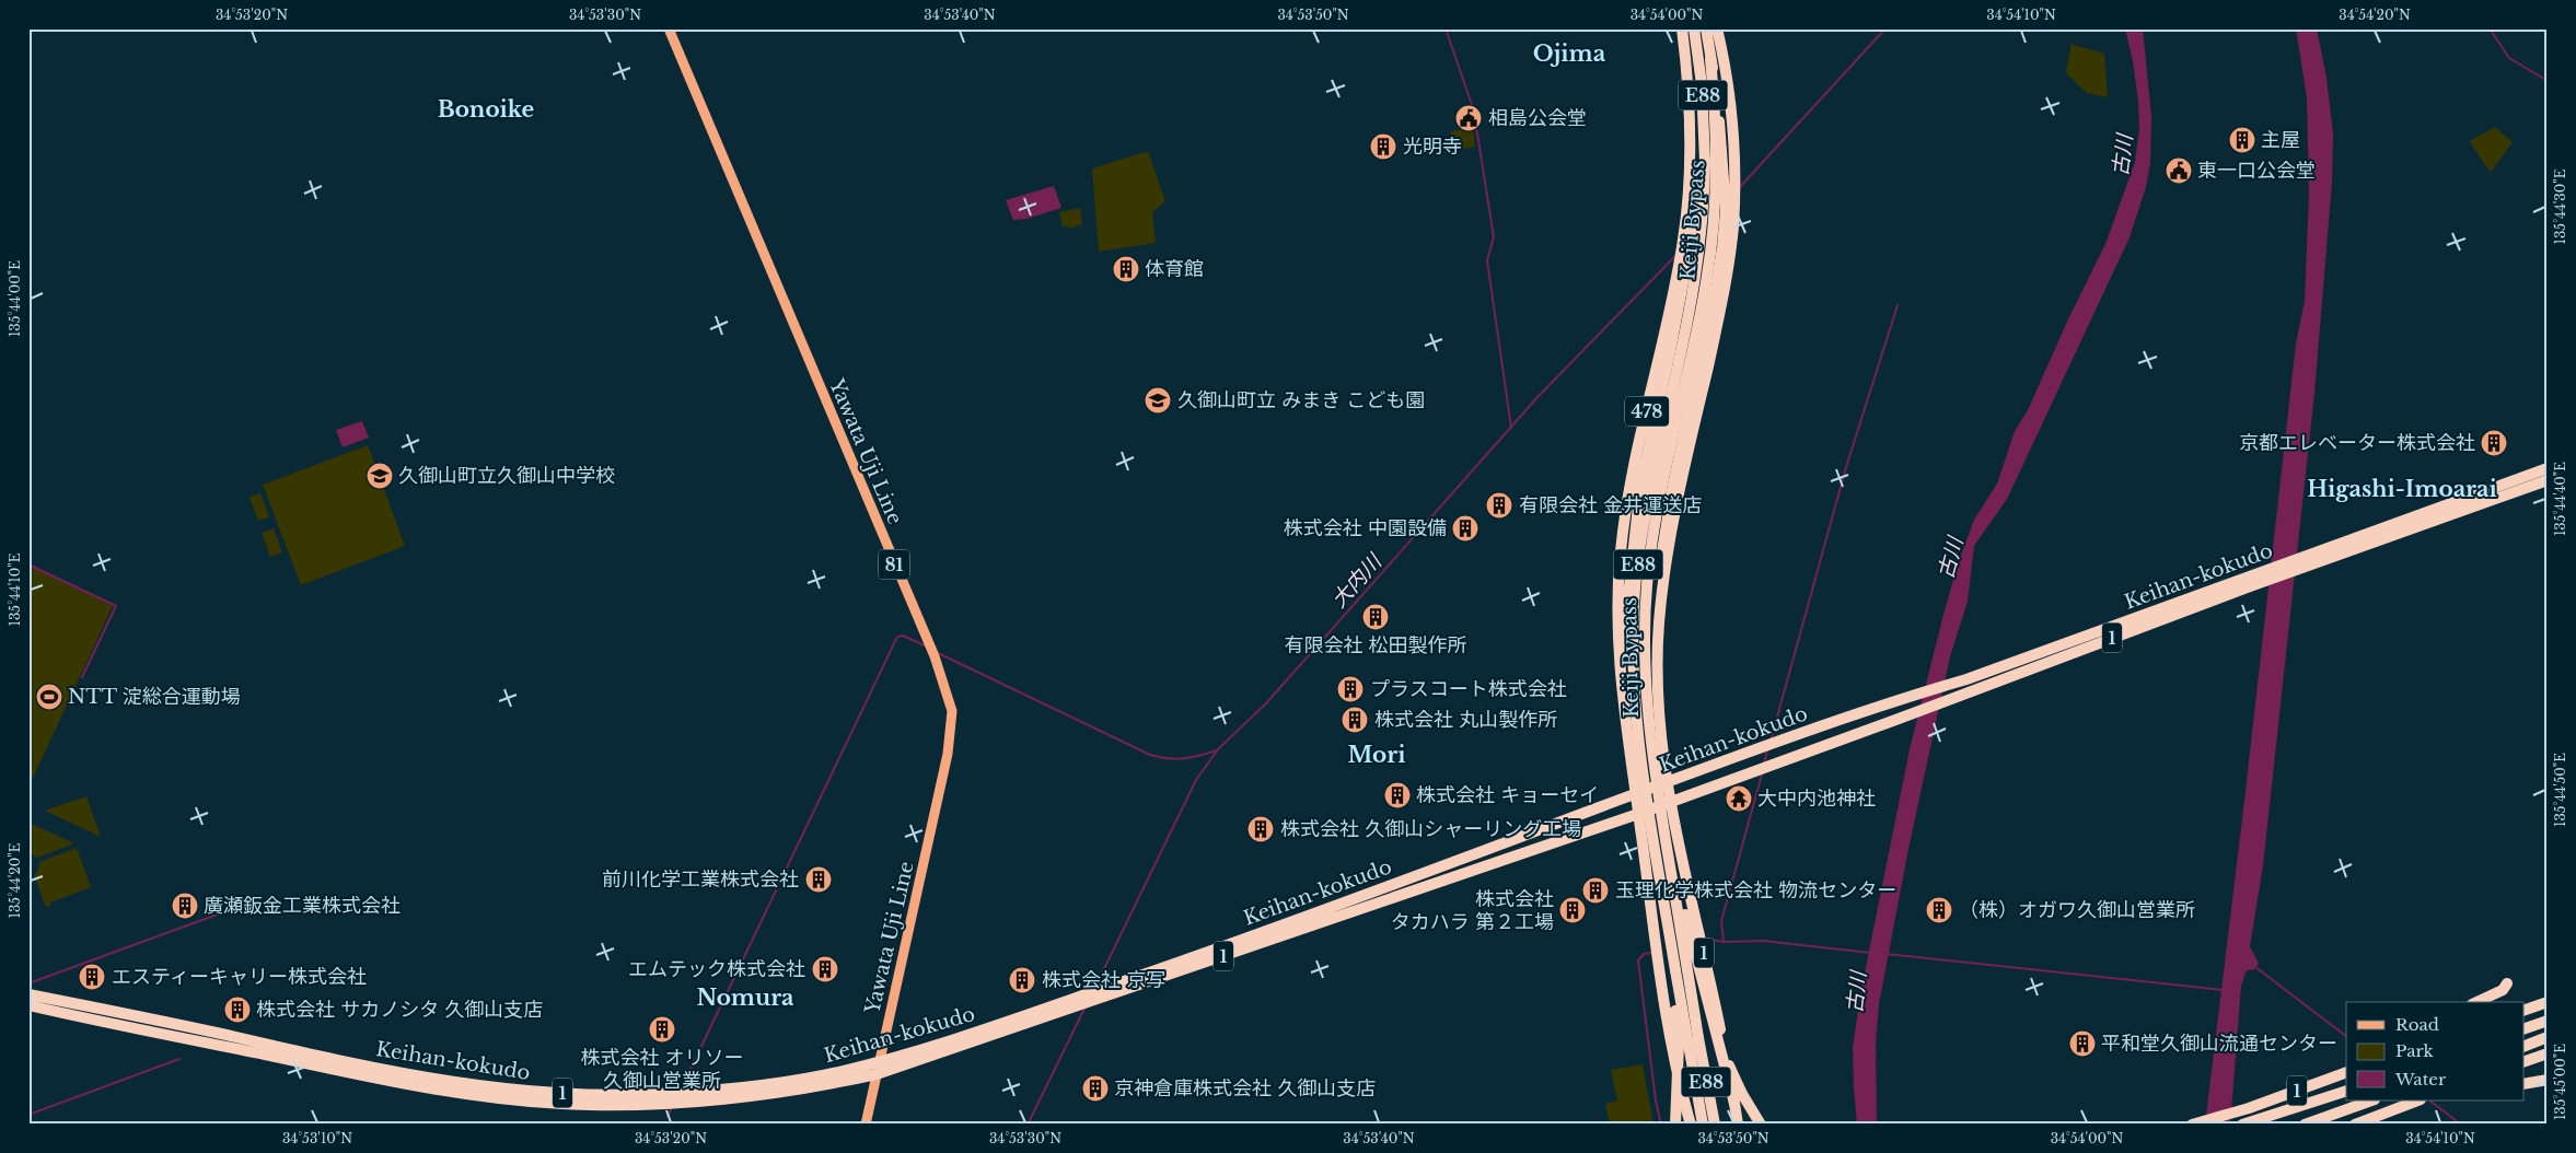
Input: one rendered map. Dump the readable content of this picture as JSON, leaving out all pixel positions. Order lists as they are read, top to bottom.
{
  "streets": {
    "highway": [
      "E88",
      "Keiji Bypass",
      "478",
      "Keihan-kokudo",
      "1"
    ],
    "main road": ["Yawata Uji Line", "81"]
  },
  "crossings": [
    ["Keiji Bypass", "Keihan-kokudo"],
    ["Keiji Bypass", "1"],
    ["478", "Keihan-kokudo"],
    ["478", "1"],
    ["Yawata Uji Line", "Keihan-kokudo"],
    ["Keihan-kokudo", "1"]
  ],
  "districts": [
    "Ojima",
    "Bonoike",
    "Higashi-Imoarai",
    "Mori",
    "Nomura"
  ],
  "water": ["古川", "大内川"],
  "places": {
    "public building": ["相島公会堂", "東一口公会堂"],
    "building": [
      "主屋",
      "光明寺",
      "体育館",
      "京都エレベーター株式会社",
      "有限会社 金井運送店",
      "株式会社 中園設備",
      "有限会社 松田製作所",
      "プラスコート株式会社",
      "株式会社 丸山製作所",
      "株式会社 キョーセイ",
      "株式会社 久御山シャーリング工場",
      "前川化学工業株式会社",
      "玉理化学株式会社 物流センター",
      "廣瀬鈑金工業株式会社",
      "株式会社 タカハラ 第２工場",
      "（株）オガワ久御山営業所",
      "エムテック株式会社",
      "エスティーキャリー株式会社",
      "株式会社 京写",
      "株式会社 サカノシタ 久御山支店",
      "株式会社 オリソー 久御山営業所",
      "平和堂久御山流通センター",
      "京神倉庫株式会社 久御山支店"
    ],
    "school or university": ["久御山町立 みまき こども園", "久御山町立久御山中学校"],
    "sports": ["NTT 淀総合運動場"],
    "temple": ["大中内池神社"]
  },
  "legend": ["Road", "Park", "Water"],
  "coordinates": [
    "34°53'20\"N",
    "34°53'30\"N",
    "34°53'40\"N",
    "34°53'50\"N",
    "34°54'00\"N",
    "34°54'10\"N",
    "34°54'20\"N",
    "135°44'30\"E",
    "135°44'00\"E",
    "135°44'40\"E",
    "135°44'10\"E",
    "135°44'50\"E",
    "135°44'20\"E",
    "135°45'00\"E",
    "34°53'10\"N"
  ]
}
